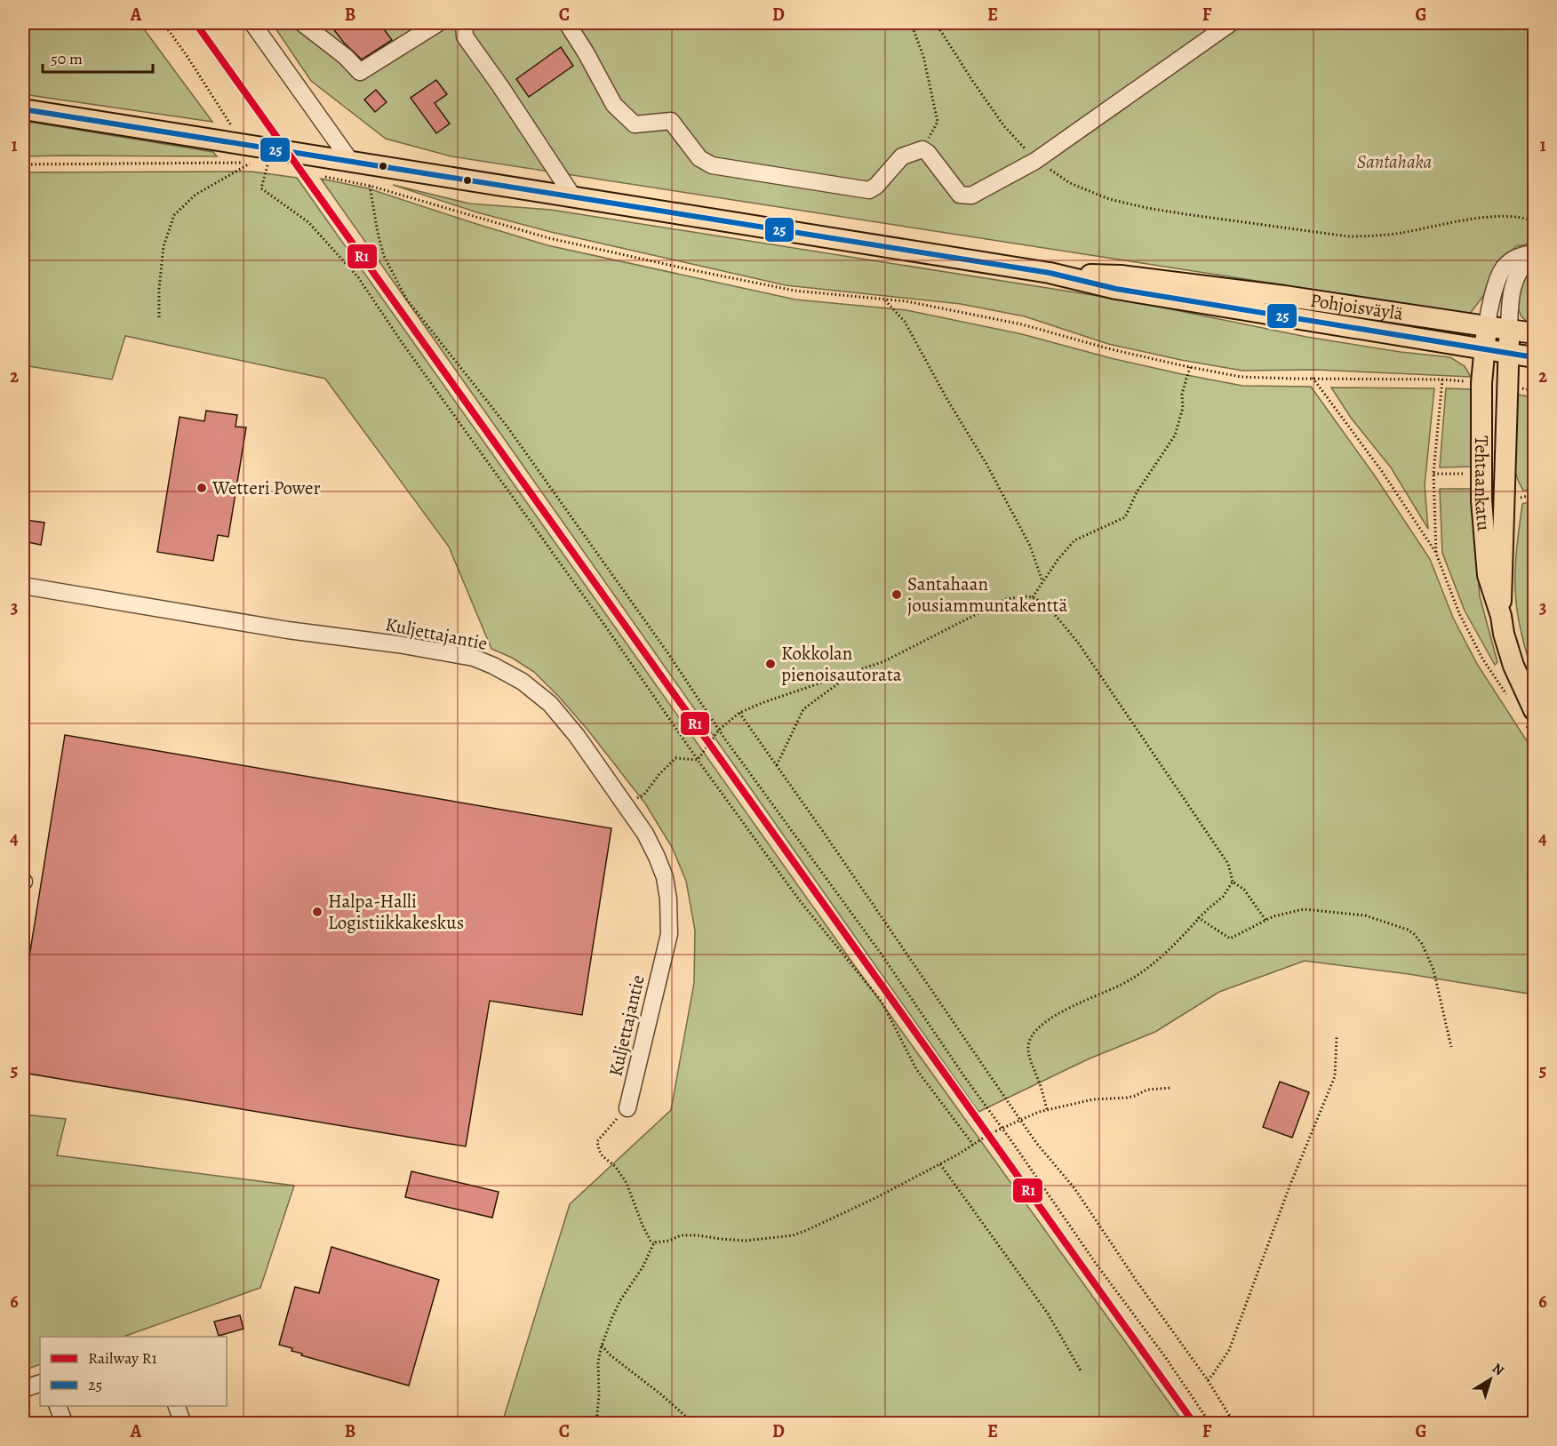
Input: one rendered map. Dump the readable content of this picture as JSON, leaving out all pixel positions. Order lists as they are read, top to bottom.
{
  "streets": {
    "main road": ["Pohjoisväylä", "Tehtaankatu"],
    "street": ["Kuljettajantie"]
  },
  "crossings": [
    ["Pohjoisväylä", "Tehtaankatu"]
  ],
  "parks": ["Santahaka"],
  "places": [
    "Wetteri Power",
    "Santahaan jousiammuntakenttä",
    "Kokkolan pienoisautorata",
    "Halpa-Halli Logistiikkakeskus"
  ],
  "lines": ["rail line R1", "transit line 25"],
  "legend": ["Railway R1", "25"],
  "scale_bar": "50 m",
  "north": "top right",
  "grid": {
    "columns": [
      "A",
      "B",
      "C",
      "D",
      "E",
      "F",
      "G"
    ],
    "rows": [
      "1",
      "2",
      "3",
      "4",
      "5",
      "6"
    ]
  }
}
